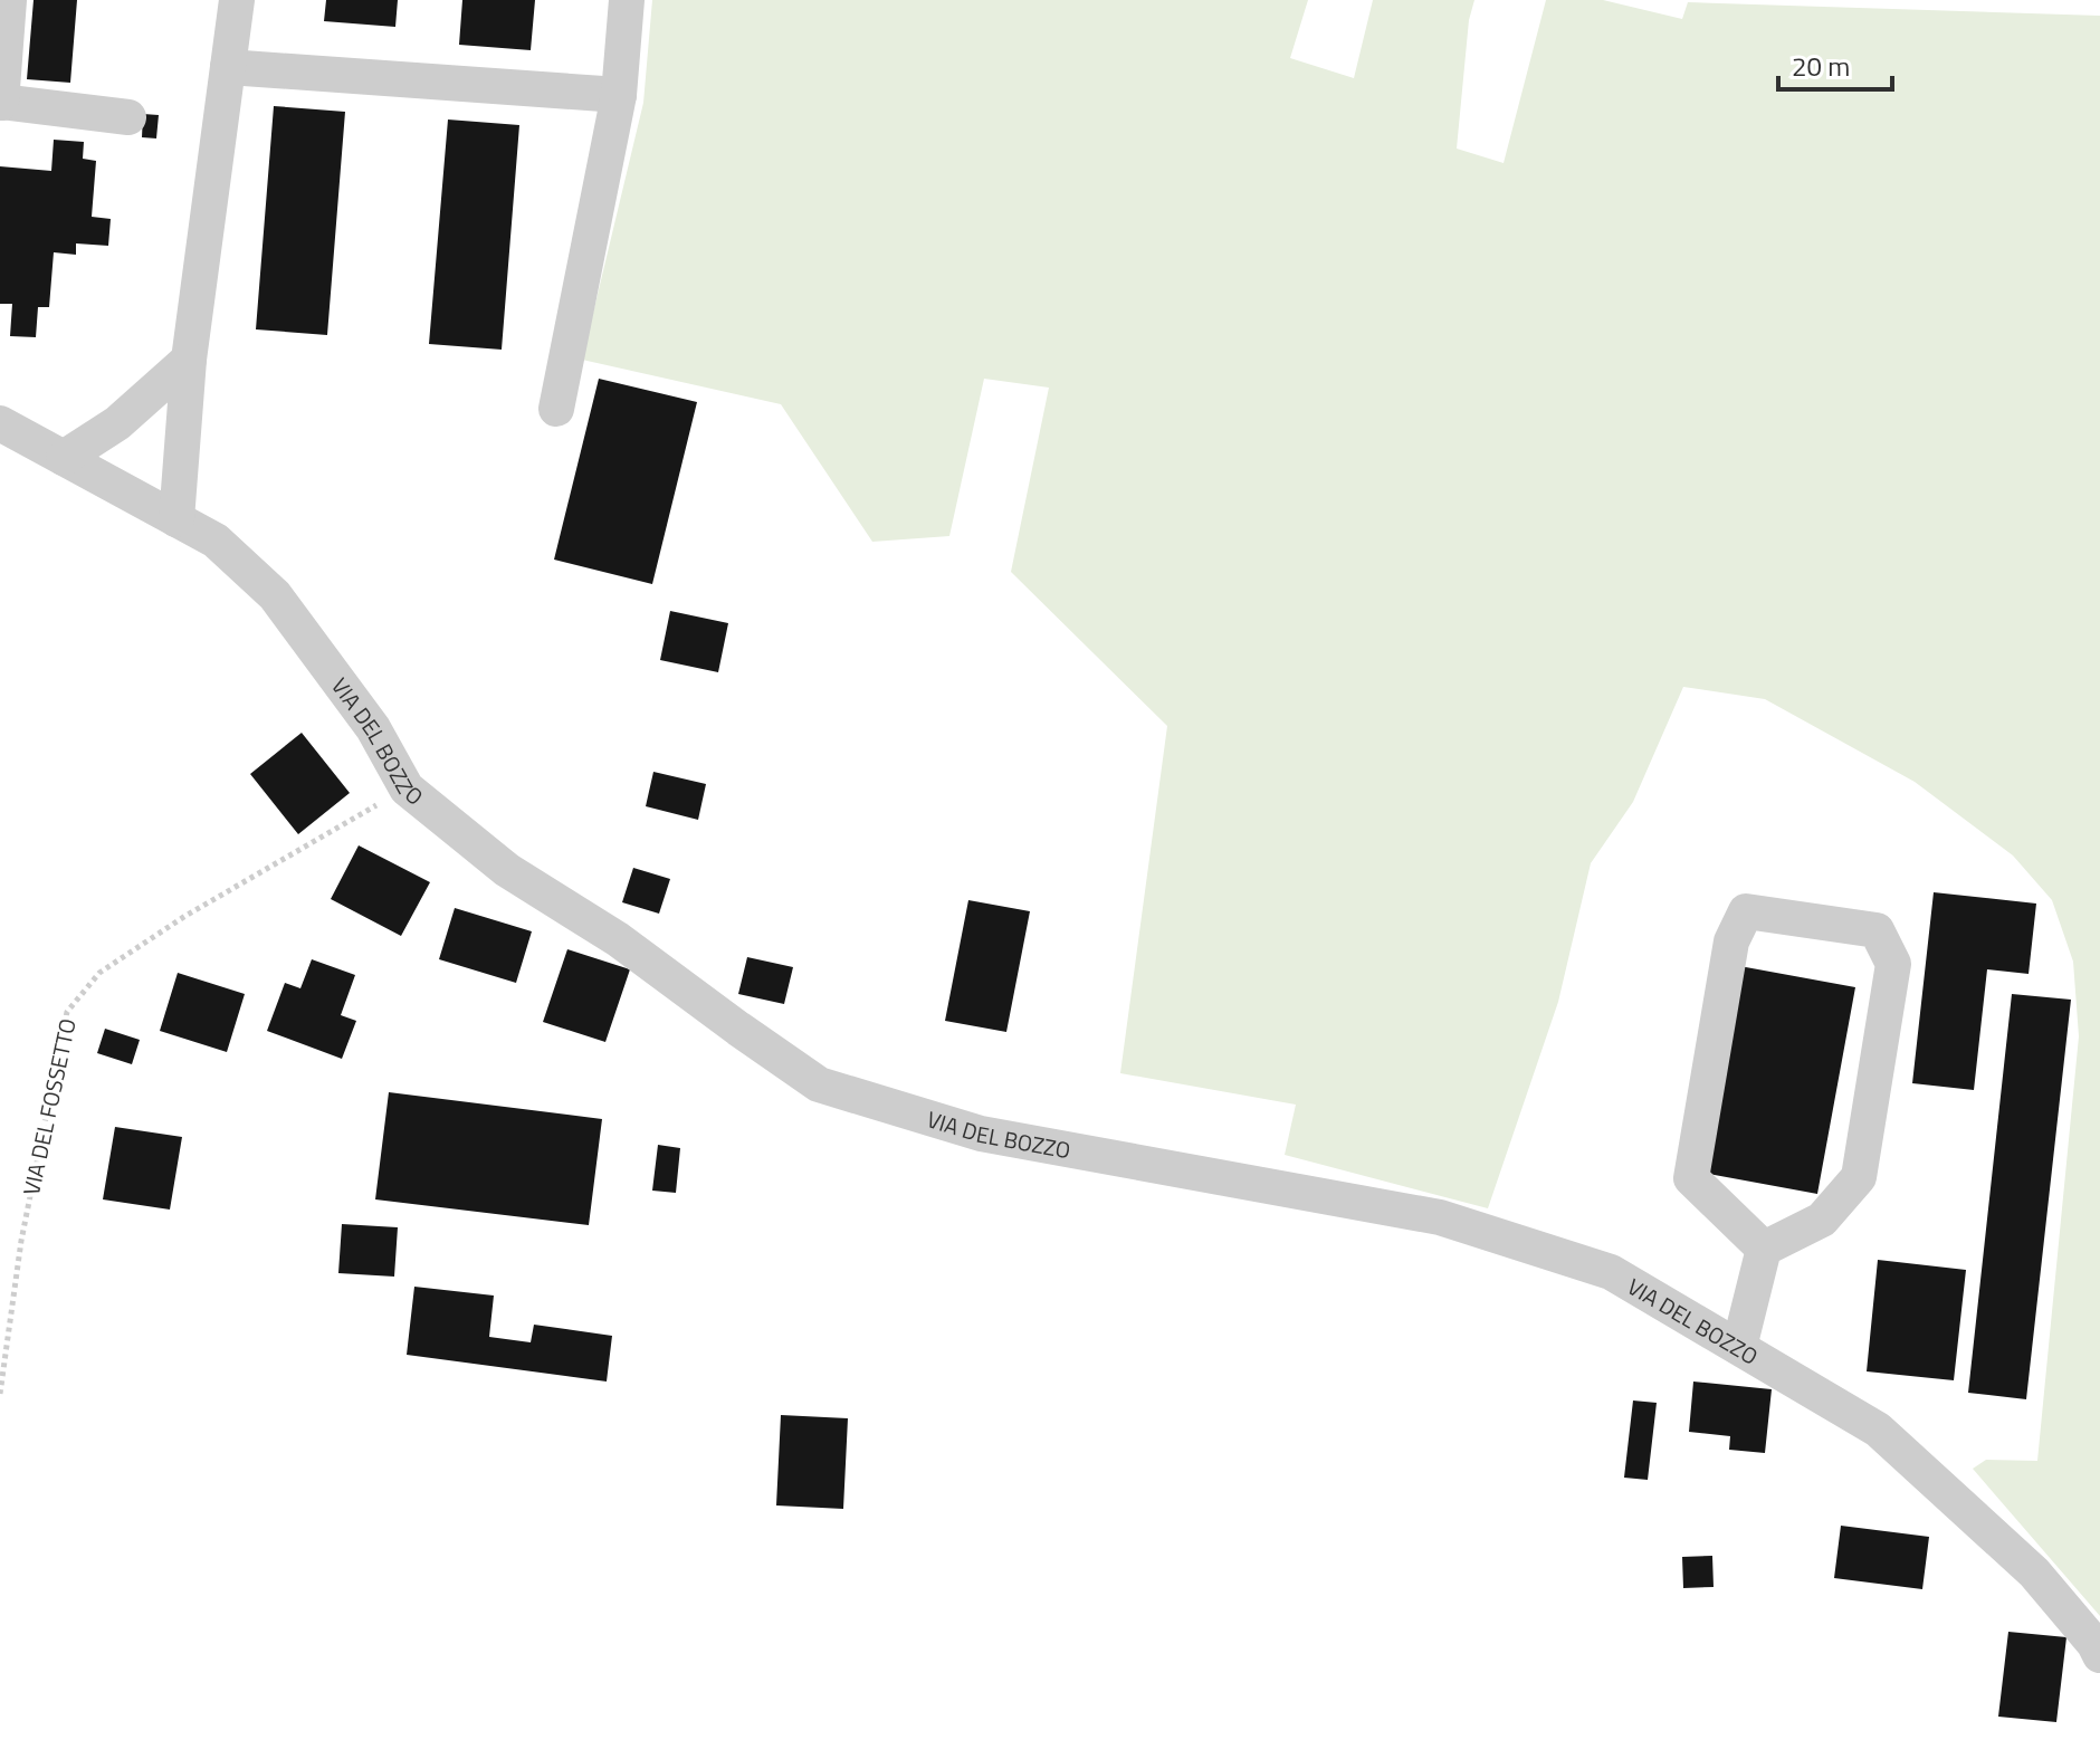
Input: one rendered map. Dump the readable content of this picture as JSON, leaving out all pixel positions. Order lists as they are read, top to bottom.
{
  "streets": {
    "street": ["VIA DEL BOZZO"],
    "path": ["VIA DEL FOSSETTO"]
  },
  "crossings": [
    ["VIA DEL BOZZO", "VIA DEL FOSSETTO"]
  ],
  "scale_bar": "20 m"
}
